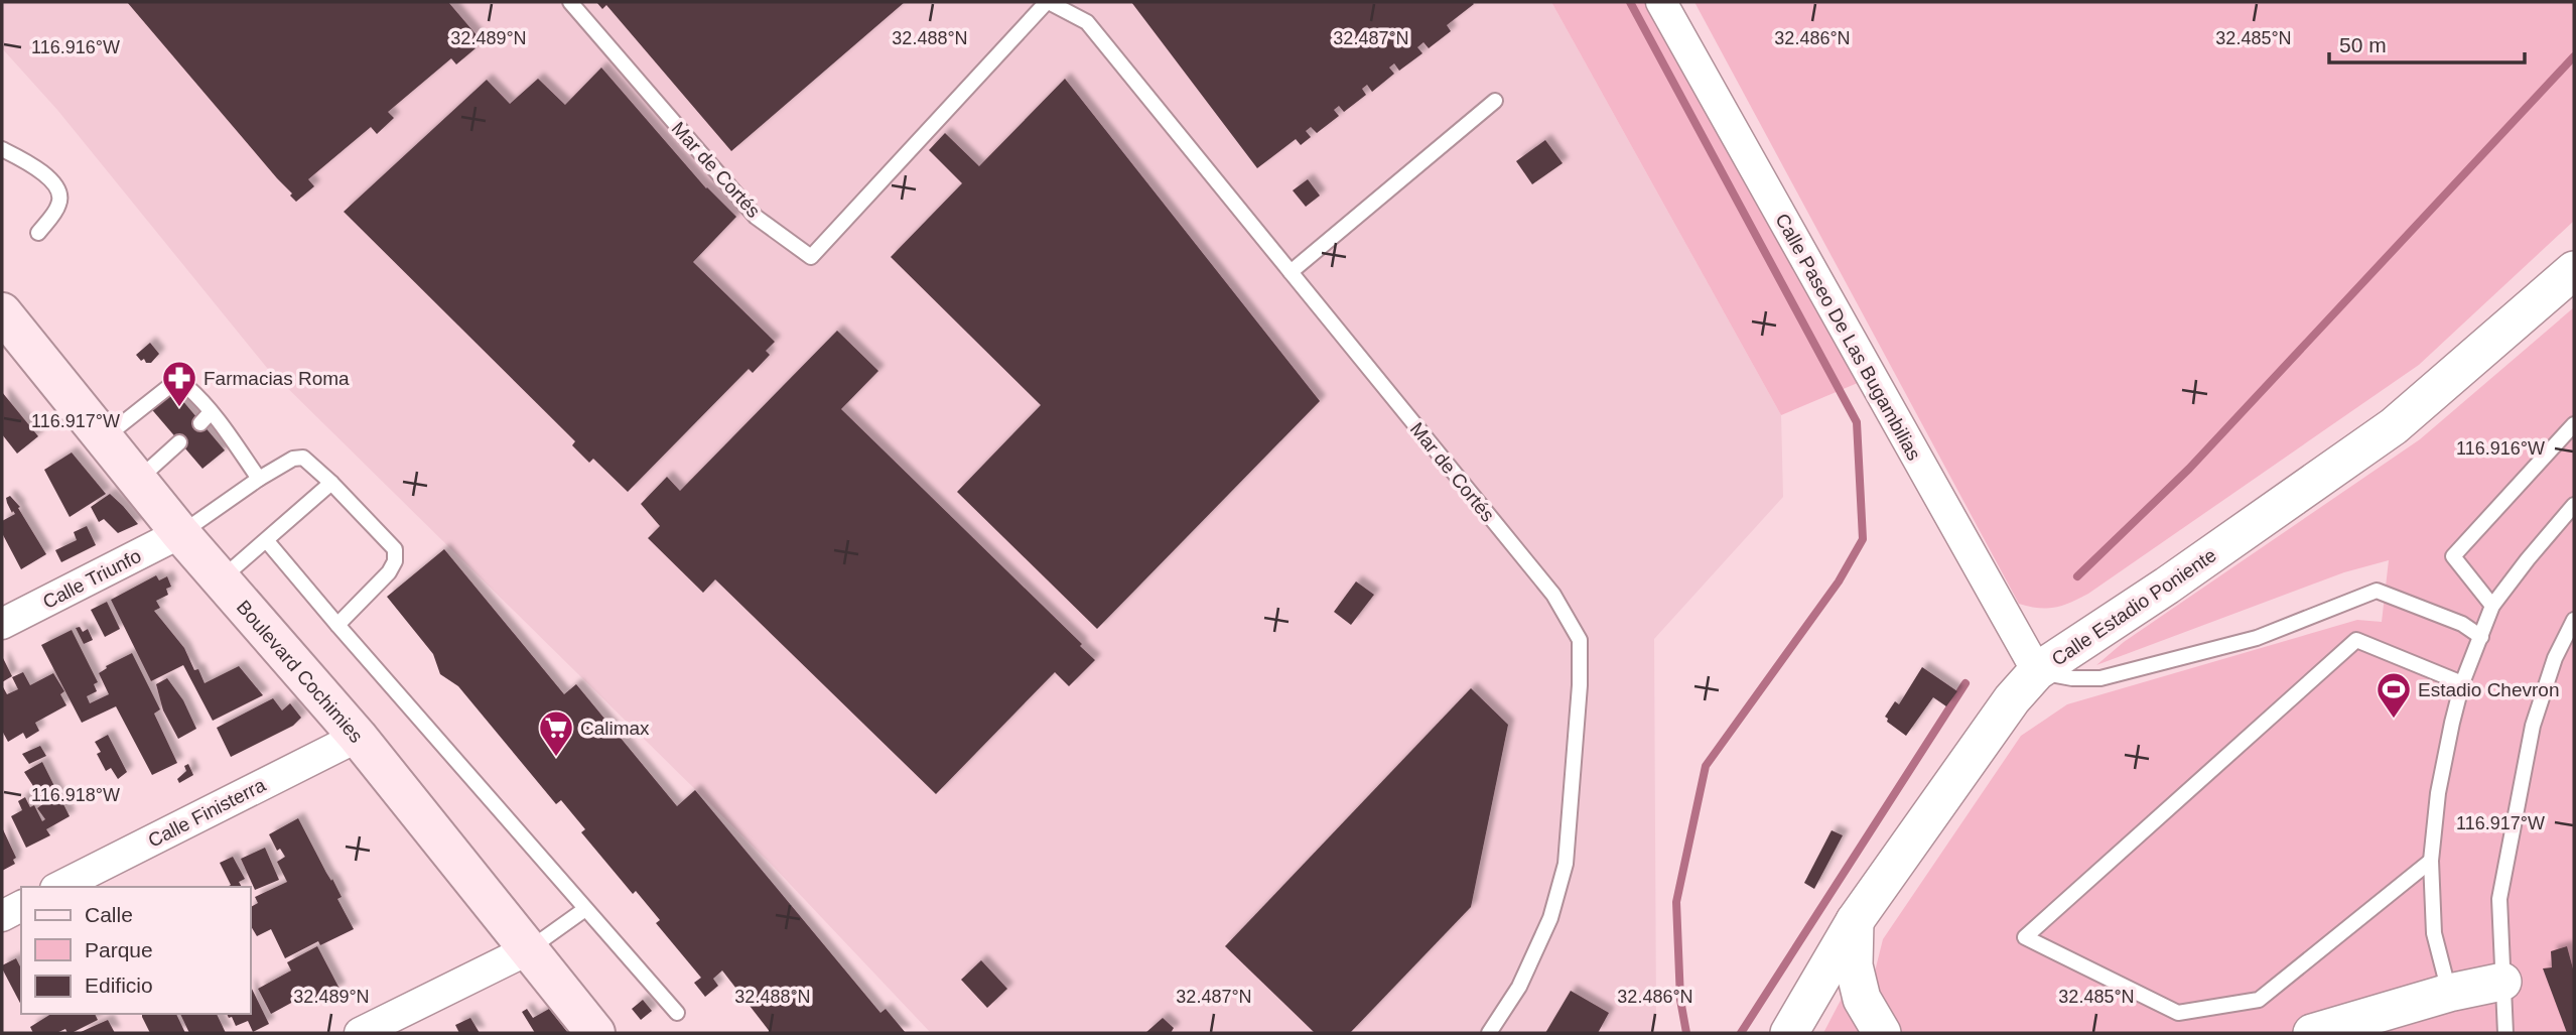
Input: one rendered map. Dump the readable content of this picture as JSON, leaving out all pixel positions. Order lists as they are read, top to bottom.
{
  "streets": {
    "main road": ["Boulevard Cochimies"],
    "street": [
      "Calle Paseo De Las Bugambilias",
      "Calle Triunfo",
      "Calle Estadio Poniente",
      "Calle Finisterra"
    ],
    "lane": ["Mar de Cortés"]
  },
  "crossings": [
    ["Calle Paseo De Las Bugambilias", "Calle Estadio Poniente"],
    ["Calle Triunfo", "Boulevard Cochimies"],
    ["Boulevard Cochimies", "Calle Finisterra"]
  ],
  "places": {
    "pharmacy": ["Farmacias Roma"],
    "sports": ["Estadio Chevron"],
    "supermarket": ["Calimax"]
  },
  "legend": ["Calle", "Parque", "Edificio"],
  "scale_bar": "50 m",
  "coordinates": [
    "32.488°N",
    "32.485°N",
    "32.489°N",
    "32.487°N",
    "32.486°N",
    "116.916°W",
    "116.917°W",
    "116.918°W"
  ]
}
